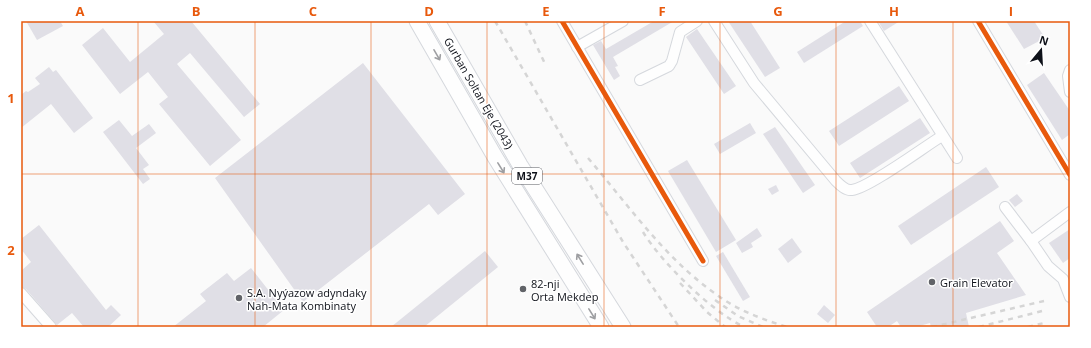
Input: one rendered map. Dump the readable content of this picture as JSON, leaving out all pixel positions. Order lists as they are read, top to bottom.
{
  "streets": {
    "highway": ["Gurban Soltan Eje (2043)", "M37"]
  },
  "places": ["Grain Elevator", "82-nji Orta Mekdep", "S.A. Nyýazow adyndaky Nah-Mata Kombinaty"],
  "north": "top",
  "grid": {
    "columns": [
      "A",
      "B",
      "C",
      "D",
      "E",
      "F",
      "G",
      "H",
      "I"
    ],
    "rows": ["1", "2"]
  }
}
